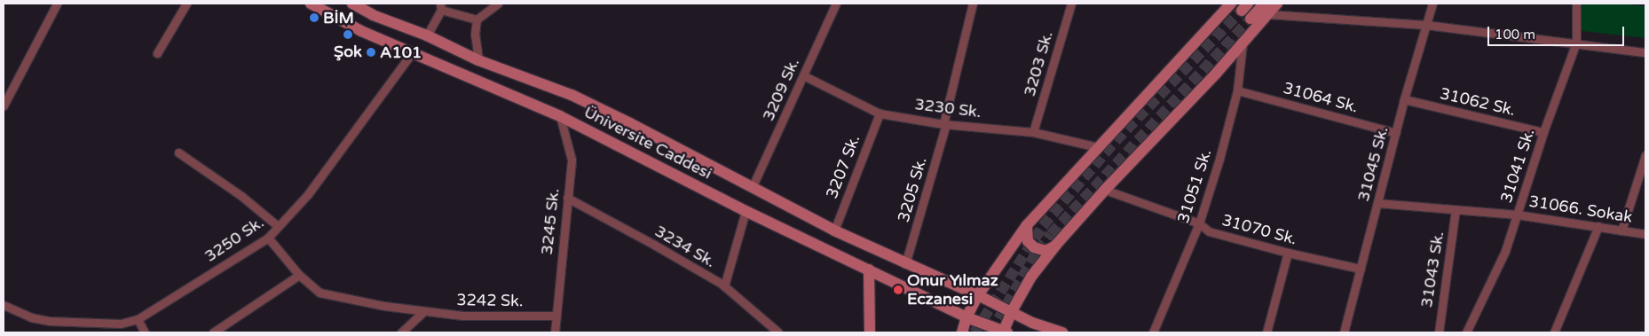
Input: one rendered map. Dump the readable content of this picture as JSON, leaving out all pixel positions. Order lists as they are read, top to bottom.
{
  "streets": {
    "main road": ["Üniversite Caddesi"],
    "street": [
      "3203 Sk.",
      "3209 Sk.",
      "31064 Sk.",
      "31062 Sk.",
      "3230 Sk.",
      "31045 Sk.",
      "31041 Sk.",
      "3207 Sk.",
      "31051 Sk.",
      "3205 Sk.",
      "31066. Sokak",
      "3245 Sk.",
      "31070 Sk.",
      "3250 Sk.",
      "3234 Sk.",
      "31043 Sk.",
      "3242 Sk."
    ]
  },
  "crossings": [
    ["3203 Sk.", "3230 Sk."],
    ["3209 Sk.", "3230 Sk."],
    ["3209 Sk.", "Üniversite Caddesi"],
    ["31064 Sk.", "31045 Sk."],
    ["31064 Sk.", "31051 Sk."],
    ["31062 Sk.", "31045 Sk."],
    ["31062 Sk.", "31041 Sk."],
    ["3230 Sk.", "3207 Sk."],
    ["3230 Sk.", "3205 Sk."],
    ["Üniversite Caddesi", "3207 Sk."],
    ["Üniversite Caddesi", "3205 Sk."],
    ["Üniversite Caddesi", "3245 Sk."],
    ["Üniversite Caddesi", "3250 Sk."],
    ["31045 Sk.", "31066. Sokak"],
    ["31045 Sk.", "31070 Sk."],
    ["31041 Sk.", "31066. Sokak"],
    ["31051 Sk.", "31070 Sk."],
    ["31066. Sokak", "31043 Sk."],
    ["3245 Sk.", "3234 Sk."],
    ["3245 Sk.", "3242 Sk."],
    ["3250 Sk.", "3242 Sk."]
  ],
  "places": [
    "BİM",
    "Şok",
    "A101",
    "Onur Yılmaz Eczanesi"
  ],
  "scale_bar": "100 m"
}
